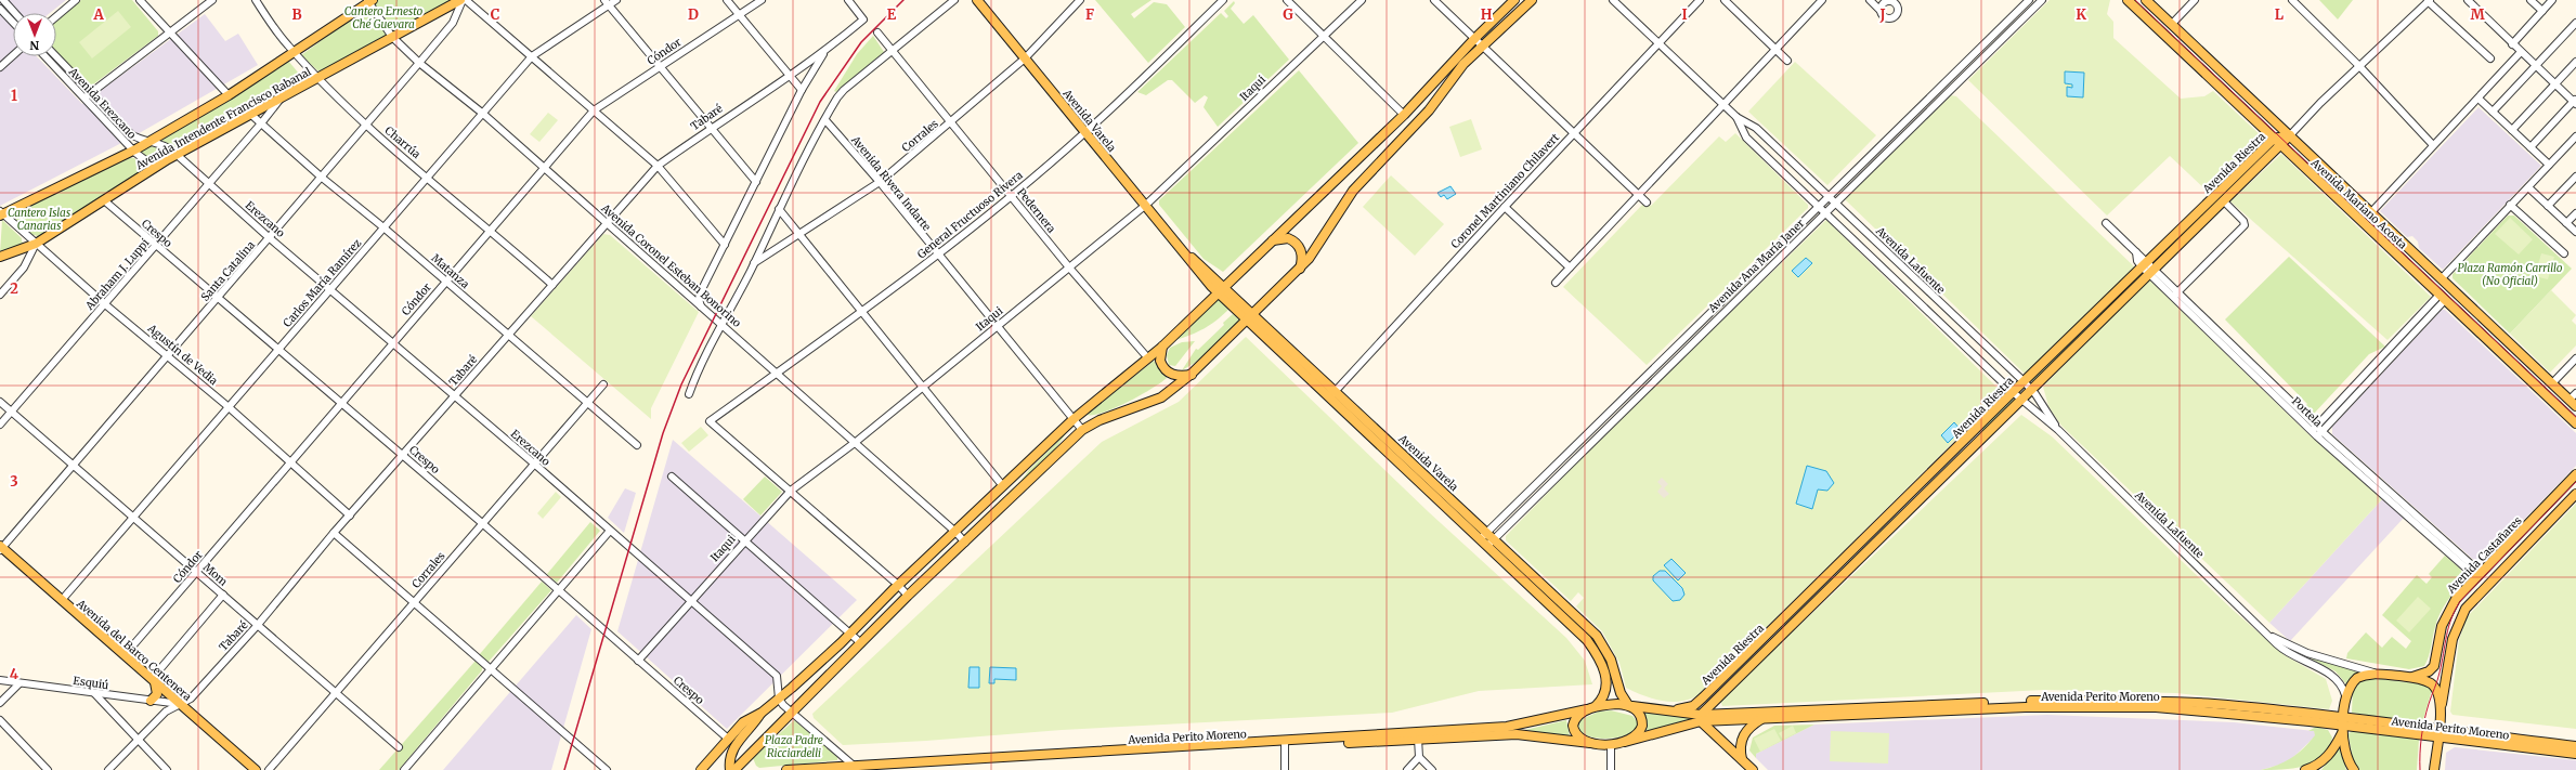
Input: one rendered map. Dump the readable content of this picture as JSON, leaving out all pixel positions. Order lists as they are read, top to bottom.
{
  "streets": {
    "main road": [
      "Avenida Intendente Francisco Rabanal",
      "Avenida Varela",
      "Avenida Riestra",
      "Avenida Mariano Acosta",
      "Avenida Castañares",
      "Avenida del Barco Centenera",
      "Avenida Perito Moreno"
    ],
    "street": [
      "Cóndor",
      "Itaqui",
      "Avenida Erezcano",
      "Tabaré",
      "Corrales",
      "Charrúa",
      "Avenida Rivera Indarte",
      "Coronel Martiniano Chilavert",
      "Pedernera",
      "General Fructuoso Rivera",
      "Erezcano",
      "Crespo",
      "Avenida Lafuente",
      "Avenida Coronel Esteban Bonorino",
      "Avenida Ana María Janer",
      "Santa Catalina",
      "Matanza",
      "Abraham J. Luppi",
      "Carlos María Ramírez",
      "Agustín de Vedia",
      "Portela",
      "Mom",
      "Esquiú"
    ]
  },
  "crossings": [
    ["Cóndor", "Charrúa"],
    ["Cóndor", "Erezcano"],
    ["Cóndor", "Crespo"],
    ["Cóndor", "Avenida Coronel Esteban Bonorino"],
    ["Cóndor", "Matanza"],
    ["Cóndor", "Agustín de Vedia"],
    ["Cóndor", "Mom"],
    ["Cóndor", "Avenida del Barco Centenera"],
    ["Itaqui", "Avenida Varela"],
    ["Itaqui", "Avenida Rivera Indarte"],
    ["Itaqui", "Pedernera"],
    ["Itaqui", "General Fructuoso Rivera"],
    ["Itaqui", "Erezcano"],
    ["Itaqui", "Crespo"],
    ["Itaqui", "Avenida Coronel Esteban Bonorino"],
    ["Avenida Erezcano", "Avenida Intendente Francisco Rabanal"],
    ["Avenida Erezcano", "Erezcano"],
    ["Tabaré", "Charrúa"],
    ["Tabaré", "Erezcano"],
    ["Tabaré", "Crespo"],
    ["Tabaré", "Avenida Coronel Esteban Bonorino"],
    ["Tabaré", "Matanza"],
    ["Tabaré", "Agustín de Vedia"],
    ["Tabaré", "Mom"],
    ["Tabaré", "Avenida del Barco Centenera"],
    ["Tabaré", "Esquiú"],
    ["Avenida Intendente Francisco Rabanal", "Charrúa"],
    ["Avenida Intendente Francisco Rabanal", "Erezcano"],
    ["Avenida Intendente Francisco Rabanal", "Crespo"],
    ["Avenida Intendente Francisco Rabanal", "Avenida Coronel Esteban Bonorino"],
    ["Avenida Intendente Francisco Rabanal", "Santa Catalina"],
    ["Avenida Intendente Francisco Rabanal", "Matanza"],
    ["Avenida Intendente Francisco Rabanal", "Abraham J. Luppi"],
    ["Avenida Intendente Francisco Rabanal", "Agustín de Vedia"],
    ["Avenida Varela", "Corrales"],
    ["Avenida Varela", "Coronel Martiniano Chilavert"],
    ["Avenida Varela", "General Fructuoso Rivera"],
    ["Avenida Varela", "Avenida Ana María Janer"],
    ["Avenida Varela", "Avenida Perito Moreno"],
    ["Corrales", "Avenida Rivera Indarte"],
    ["Corrales", "Pedernera"],
    ["Corrales", "Erezcano"],
    ["Corrales", "Crespo"],
    ["Corrales", "Matanza"],
    ["Corrales", "Mom"],
    ["Charrúa", "Santa Catalina"],
    ["Charrúa", "Carlos María Ramírez"],
    ["Avenida Riestra", "Avenida Mariano Acosta"],
    ["Avenida Riestra", "Avenida Lafuente"],
    ["Avenida Riestra", "Portela"],
    ["Avenida Riestra", "Avenida Perito Moreno"],
    ["Avenida Rivera Indarte", "General Fructuoso Rivera"],
    ["Coronel Martiniano Chilavert", "Avenida Lafuente"],
    ["Pedernera", "General Fructuoso Rivera"],
    ["General Fructuoso Rivera", "Avenida Coronel Esteban Bonorino"],
    ["Erezcano", "Santa Catalina"],
    ["Erezcano", "Abraham J. Luppi"],
    ["Erezcano", "Carlos María Ramírez"],
    ["Crespo", "Santa Catalina"],
    ["Crespo", "Abraham J. Luppi"],
    ["Crespo", "Carlos María Ramírez"],
    ["Avenida Lafuente", "Avenida Ana María Janer"],
    ["Avenida Coronel Esteban Bonorino", "Santa Catalina"],
    ["Avenida Coronel Esteban Bonorino", "Carlos María Ramírez"],
    ["Santa Catalina", "Matanza"],
    ["Santa Catalina", "Agustín de Vedia"],
    ["Santa Catalina", "Mom"],
    ["Santa Catalina", "Avenida del Barco Centenera"],
    ["Matanza", "Abraham J. Luppi"],
    ["Matanza", "Carlos María Ramírez"],
    ["Abraham J. Luppi", "Agustín de Vedia"],
    ["Abraham J. Luppi", "Mom"],
    ["Carlos María Ramírez", "Agustín de Vedia"],
    ["Carlos María Ramírez", "Mom"],
    ["Carlos María Ramírez", "Avenida del Barco Centenera"],
    ["Portela", "Avenida Castañares"],
    ["Avenida del Barco Centenera", "Esquiú"]
  ],
  "parks": [
    "Cantero Ernesto Ché Guevara",
    "Cantero Islas Canarias",
    "Plaza Ramón Carrillo (No Oficial)",
    "Plaza Padre Ricciardelli"
  ],
  "north": "bottom",
  "grid": {
    "columns": [
      "A",
      "B",
      "C",
      "D",
      "E",
      "F",
      "G",
      "H",
      "I",
      "J",
      "K",
      "L",
      "M"
    ],
    "rows": [
      "1",
      "2",
      "3",
      "4"
    ]
  }
}
